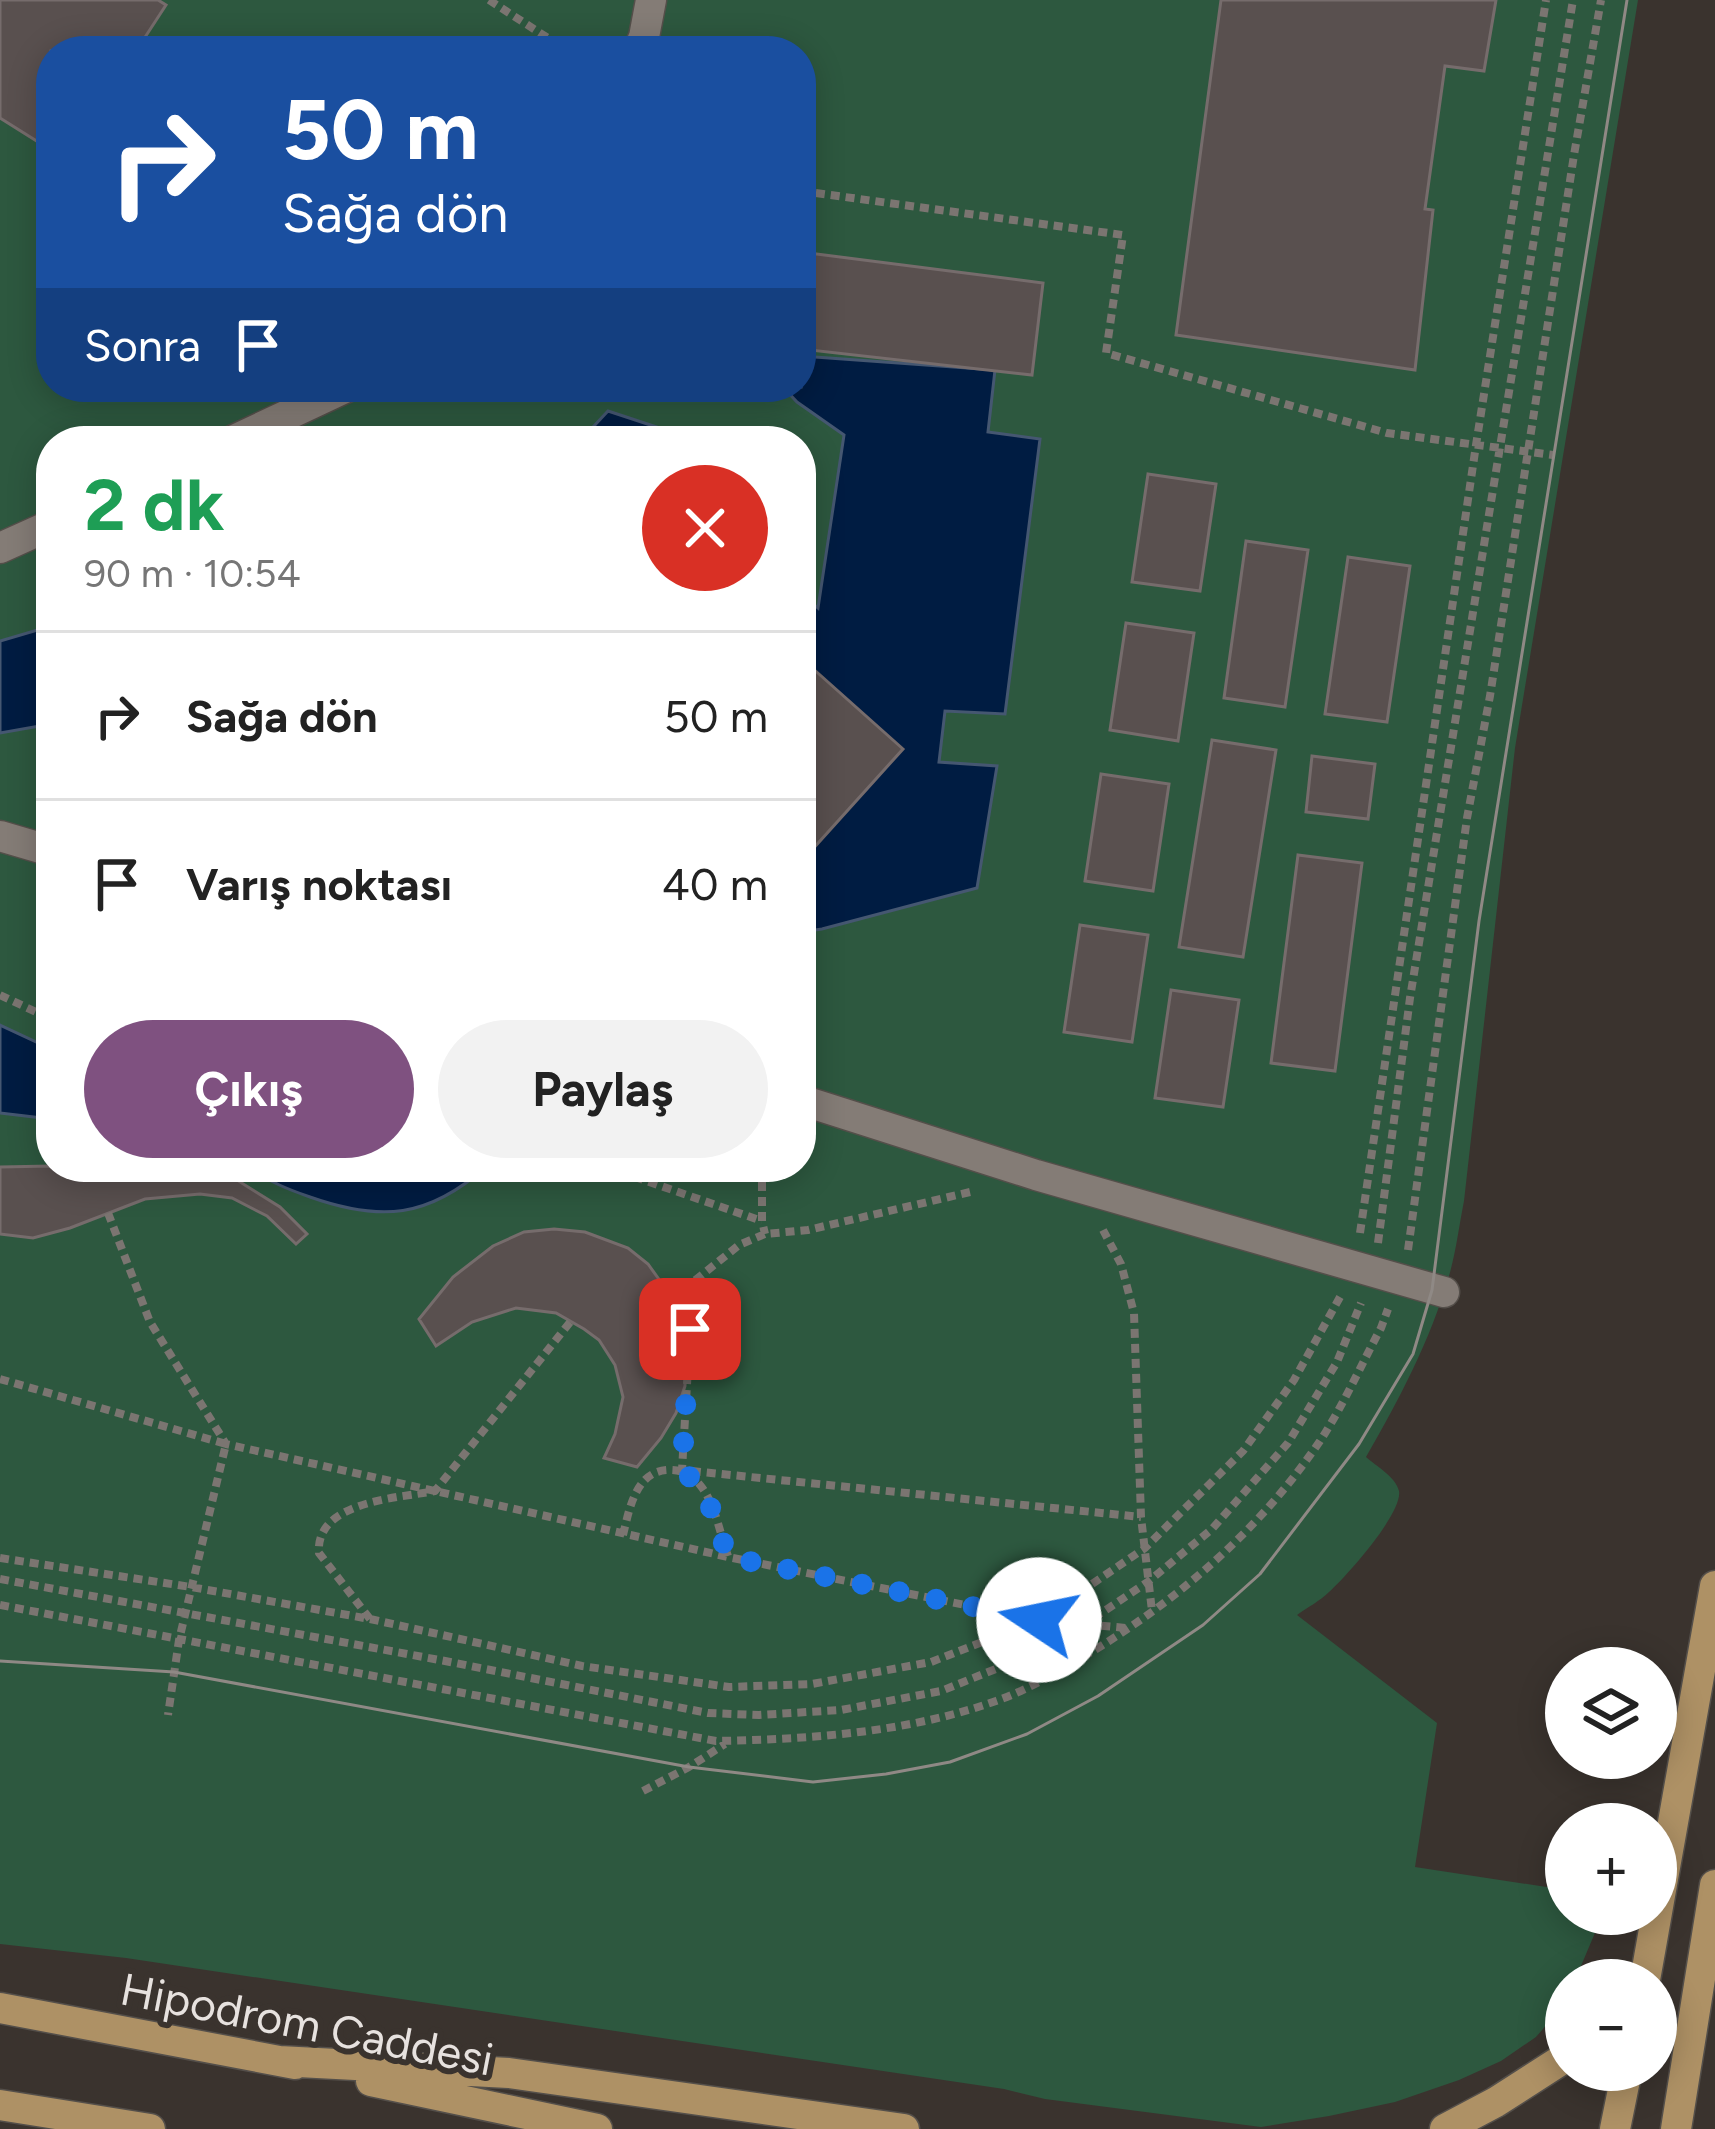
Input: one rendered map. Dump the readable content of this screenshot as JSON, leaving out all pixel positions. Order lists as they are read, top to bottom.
{
  "streets": {
    "main road": ["Hipodrom Caddesi"]
  },
  "page": {
    "turn": ["50 m", "Sağa dön"],
    "then": "Sonra",
    "heading": ["2 dk", "90 m · 10:54"],
    "list": [
      {
        "name": "Sağa dön",
        "value": "50 m"
      },
      {
        "name": "Varış noktası",
        "value": "40 m"
      }
    ],
    "buttons": ["Çıkış", "Paylaş"],
    "map_buttons": ["+", "−"]
  }
}
